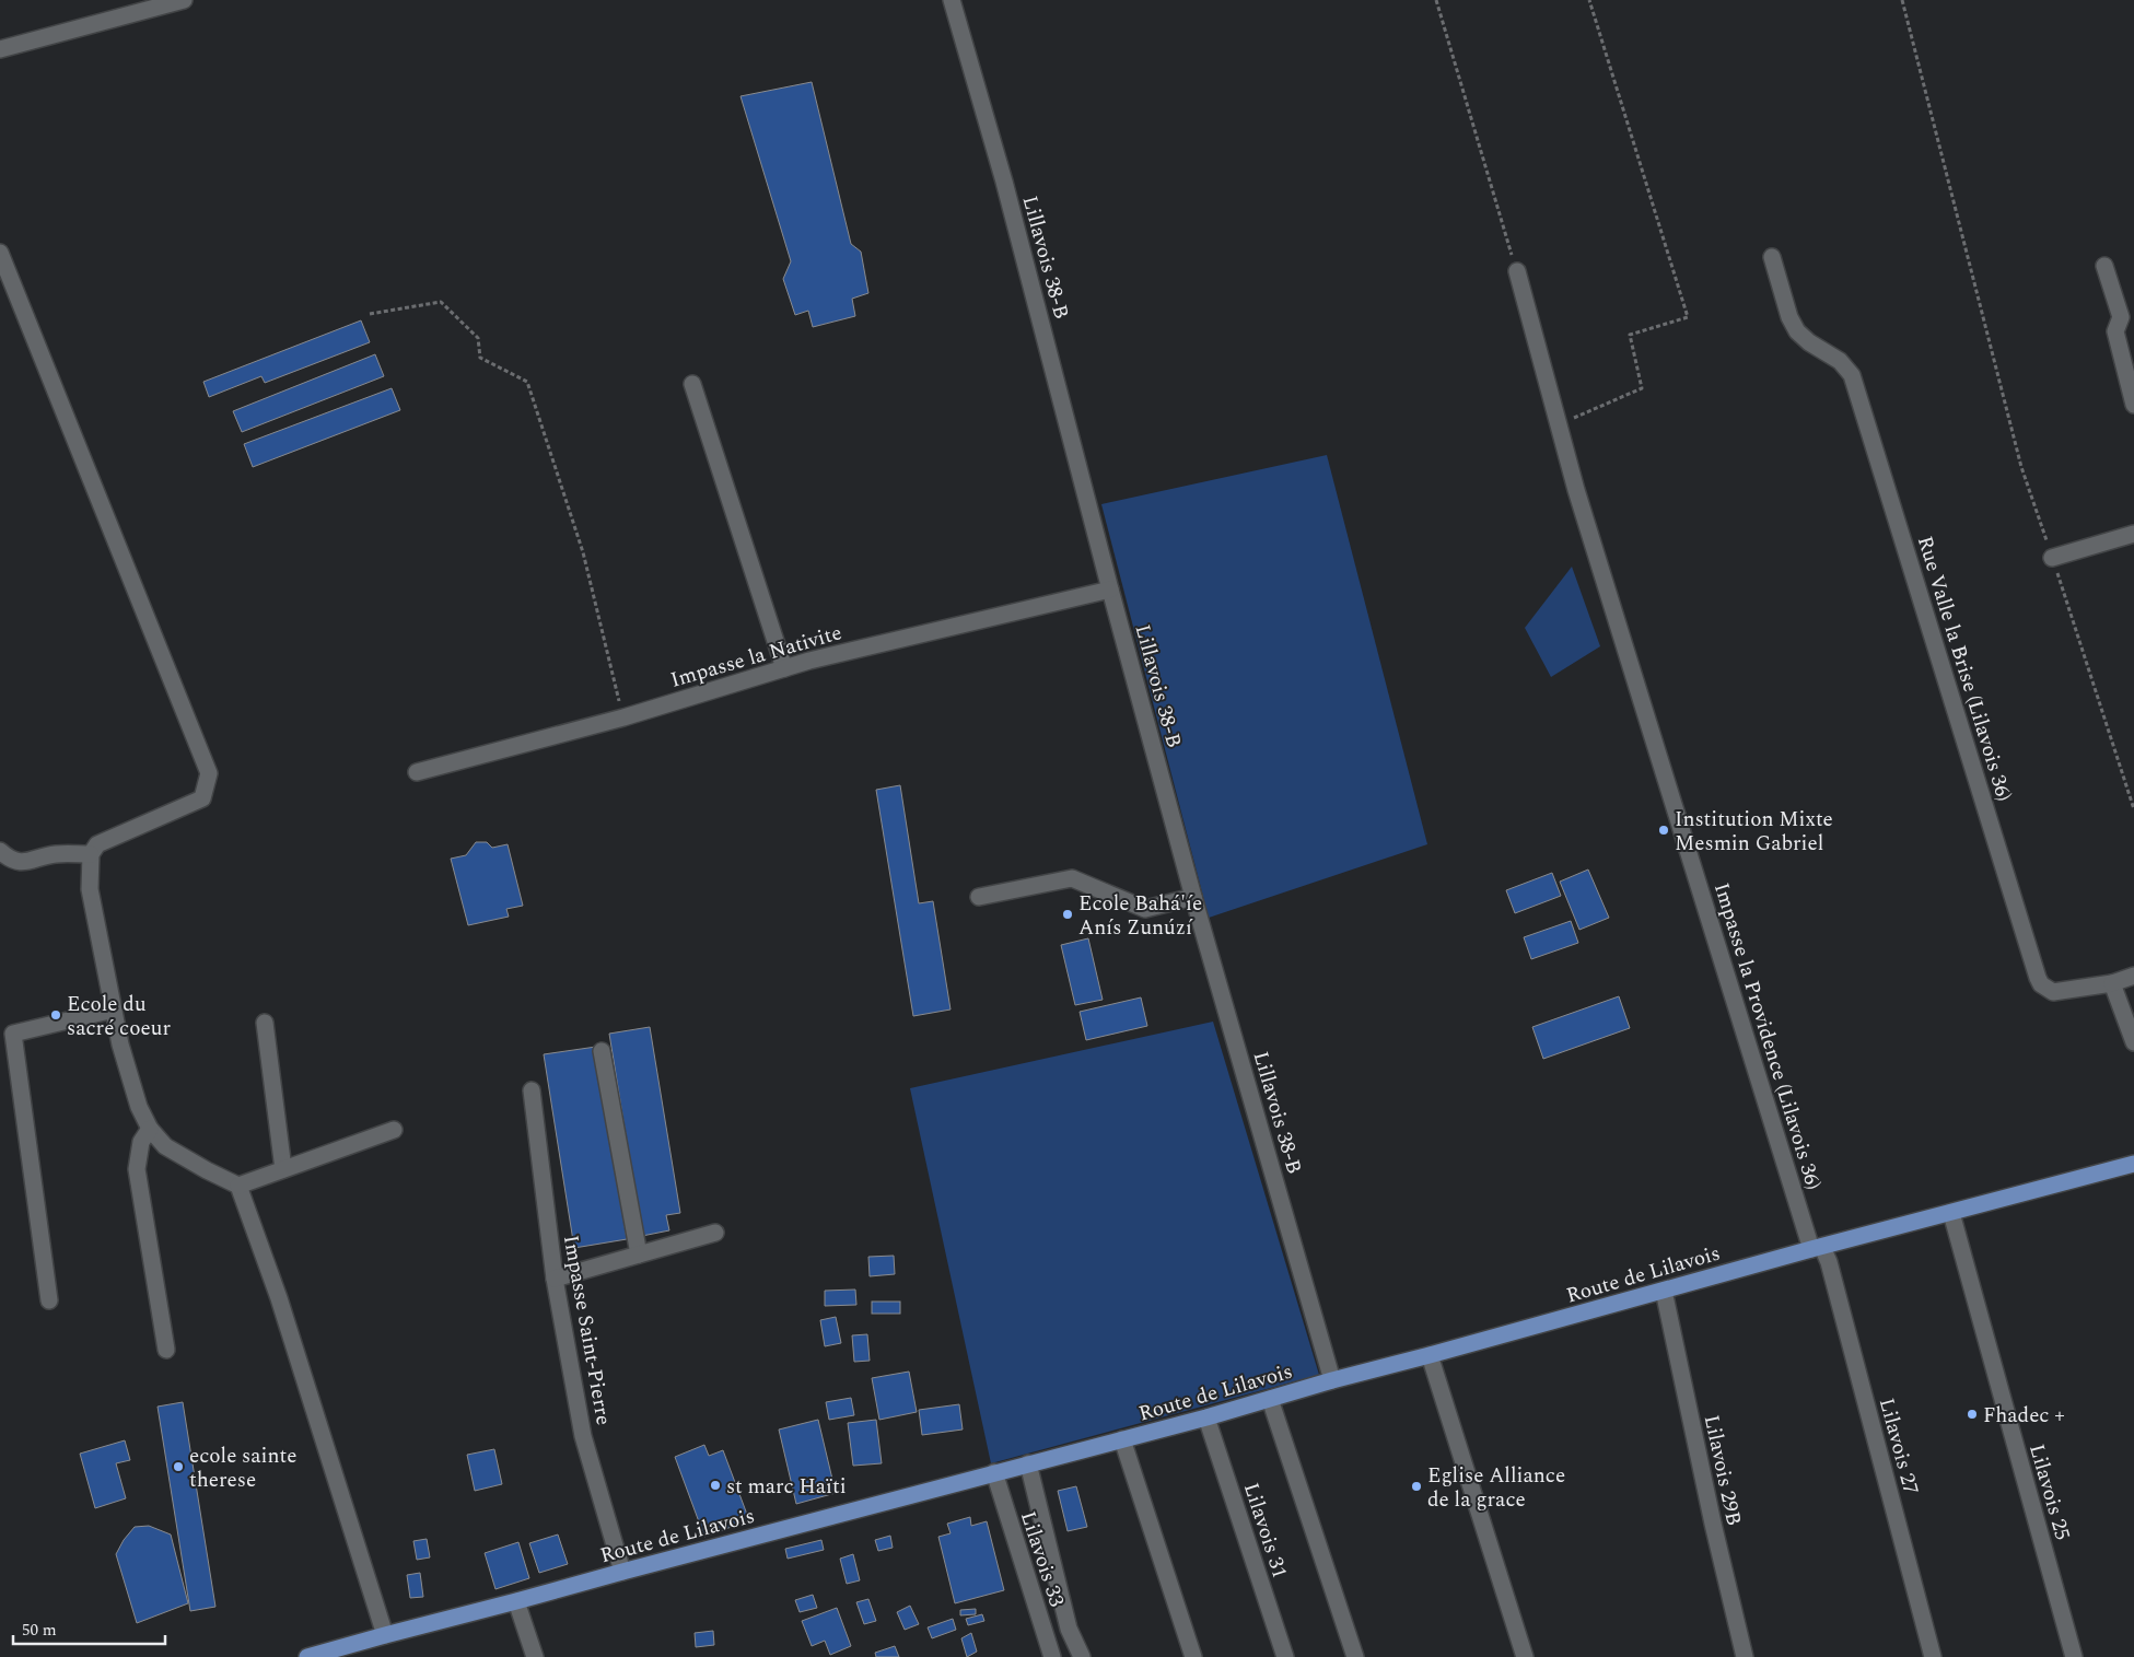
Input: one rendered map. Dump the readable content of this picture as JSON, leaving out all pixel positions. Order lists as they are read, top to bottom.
{
  "streets": {
    "main road": ["Route de Lilavois"],
    "street": [
      "Lillavois 38-B",
      "Impasse la Nativite",
      "Rue Valle la Brise (Lilavois 36)",
      "Impasse la Providence (Lilavois 36)",
      "Impasse Saint-Pierre",
      "Lilavois 27",
      "Lilavois 29B",
      "Lilavois 25",
      "Lilavois 31",
      "Lilavois 33"
    ]
  },
  "crossings": [
    ["Lillavois 38-B", "Impasse la Nativite"],
    ["Lillavois 38-B", "Route de Lilavois"],
    ["Impasse la Providence (Lilavois 36)", "Route de Lilavois"],
    ["Impasse la Providence (Lilavois 36)", "Lilavois 27"],
    ["Route de Lilavois", "Impasse Saint-Pierre"],
    ["Route de Lilavois", "Lilavois 27"],
    ["Route de Lilavois", "Lilavois 29B"],
    ["Route de Lilavois", "Lilavois 25"],
    ["Route de Lilavois", "Lilavois 31"],
    ["Route de Lilavois", "Lilavois 33"]
  ],
  "places": [
    "Institution Mixte Mesmin Gabriel",
    "Ecole Bahá'íe Anís Zunúzí",
    "Ecole du sacré coeur",
    "Fhadec +",
    "ecole sainte therese",
    "st marc Haïti",
    "Eglise Alliance de la grace"
  ],
  "scale_bar": "50 m"
}
